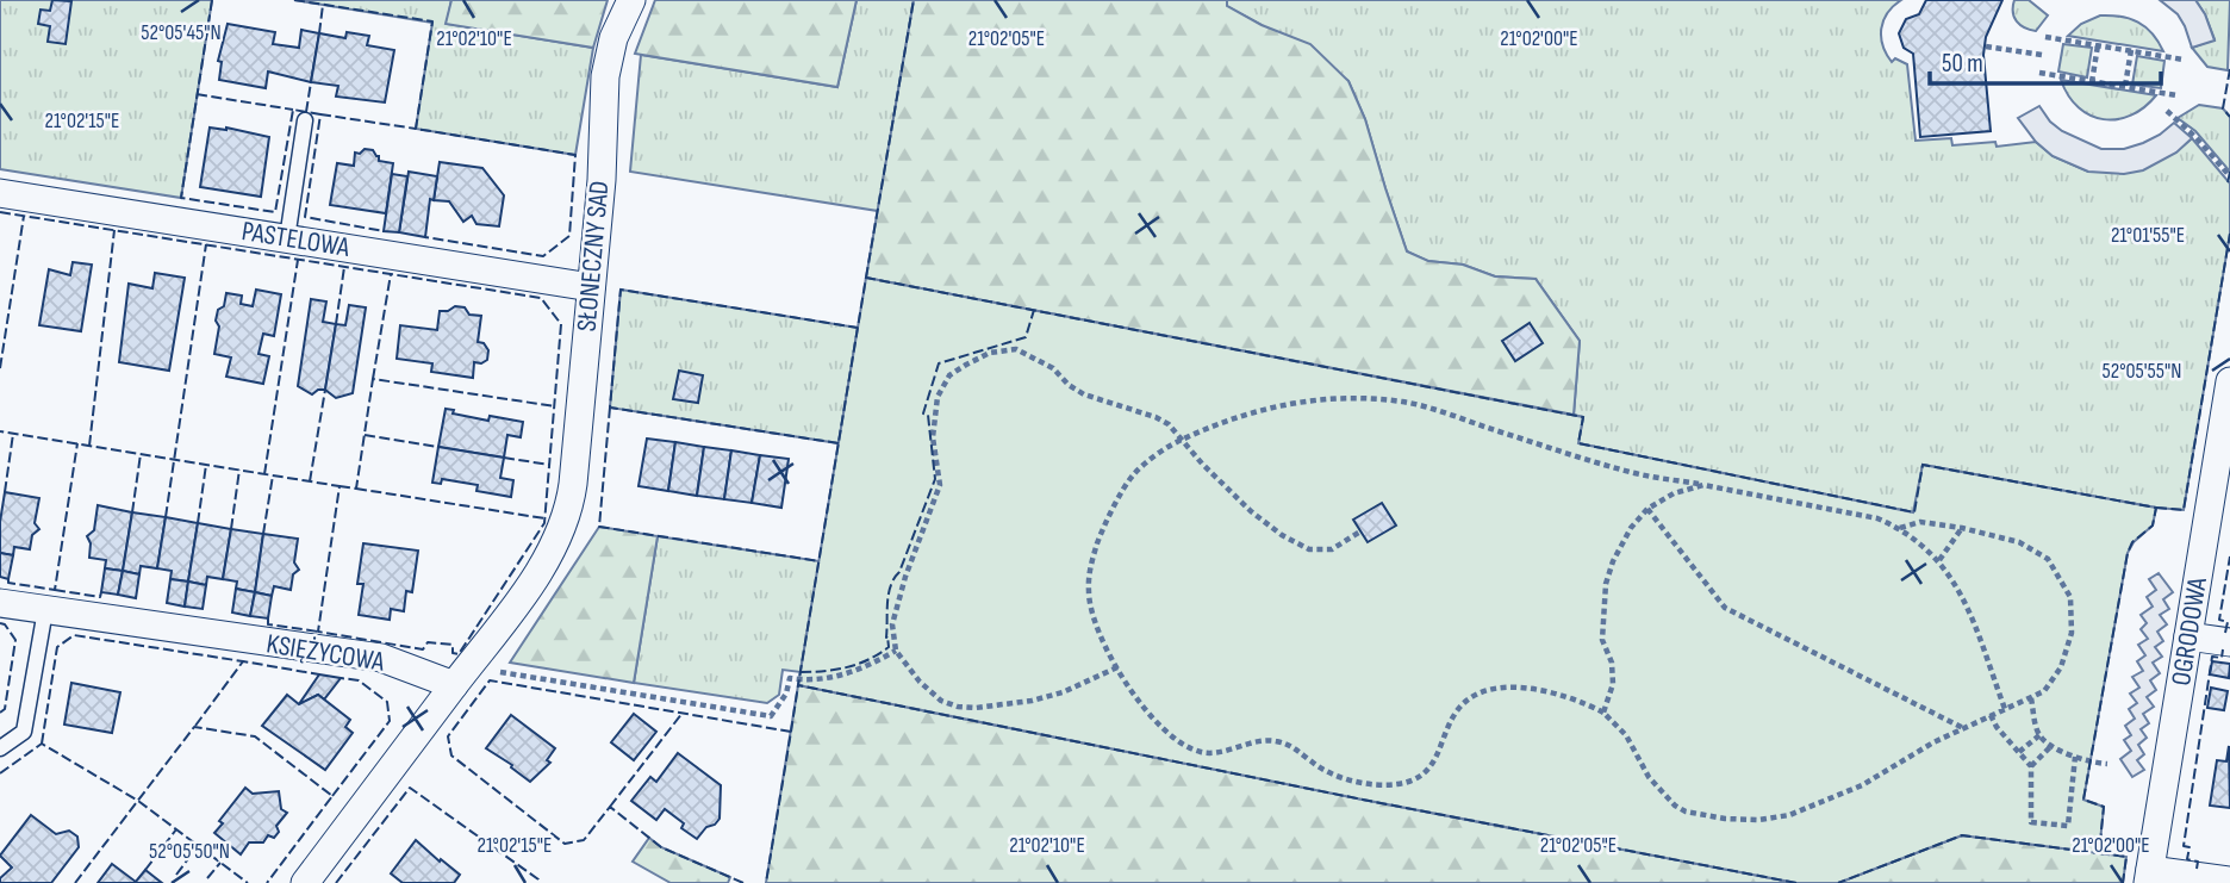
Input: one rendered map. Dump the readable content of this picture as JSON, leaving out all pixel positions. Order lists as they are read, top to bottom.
{
  "streets": {
    "street": [
      "PASTELOWA",
      "SŁONECZNY SAD",
      "OGRODOWA",
      "KSIĘŻYCOWA"
    ]
  },
  "crossings": [
    ["PASTELOWA", "SŁONECZNY SAD"],
    ["SŁONECZNY SAD", "KSIĘŻYCOWA"]
  ],
  "scale_bar": "50 m",
  "coordinates": [
    "52°05'45\"N",
    "21°02'05\"E",
    "21°02'00\"E",
    "21°02'10\"E",
    "21°02'15\"E",
    "21°01'55\"E",
    "52°05'55\"N",
    "52°05'50\"N"
  ]
}
